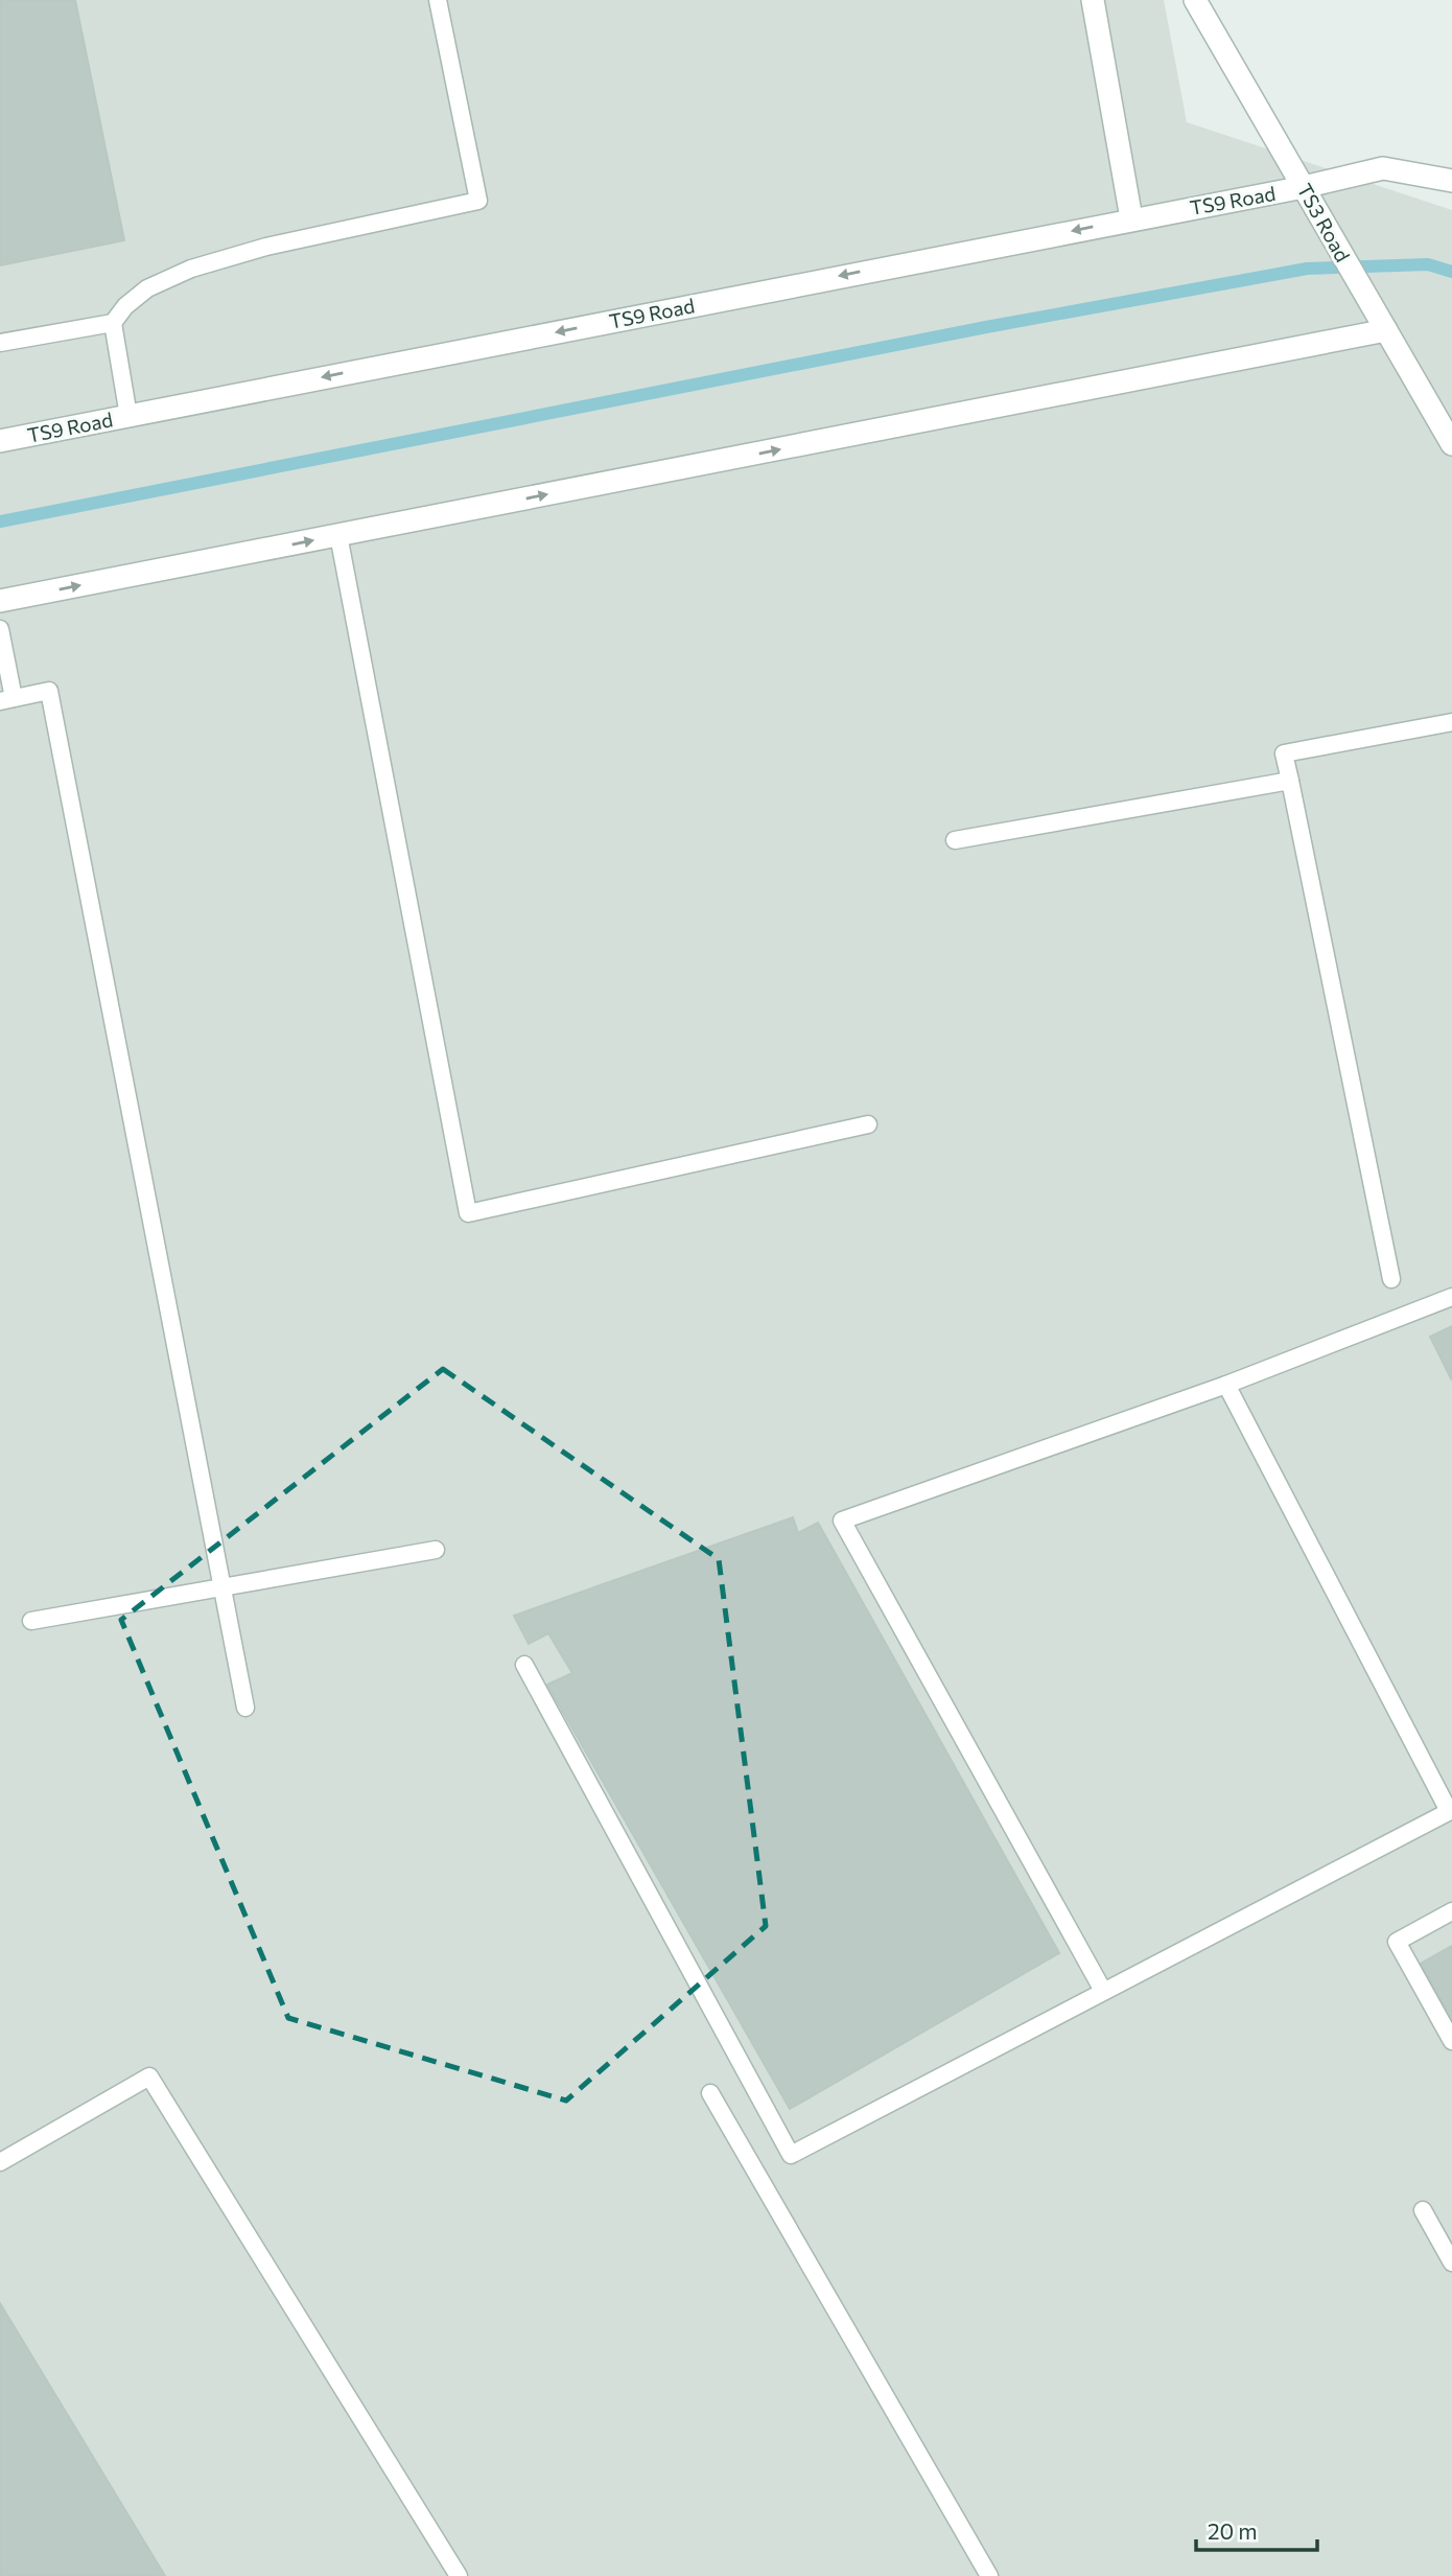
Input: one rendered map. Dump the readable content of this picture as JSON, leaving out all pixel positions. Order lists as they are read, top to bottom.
{
  "streets": {
    "street": ["TS9 Road", "TS3 Road"]
  },
  "crossings": [
    ["TS9 Road", "TS3 Road"]
  ],
  "scale_bar": "20 m"
}
